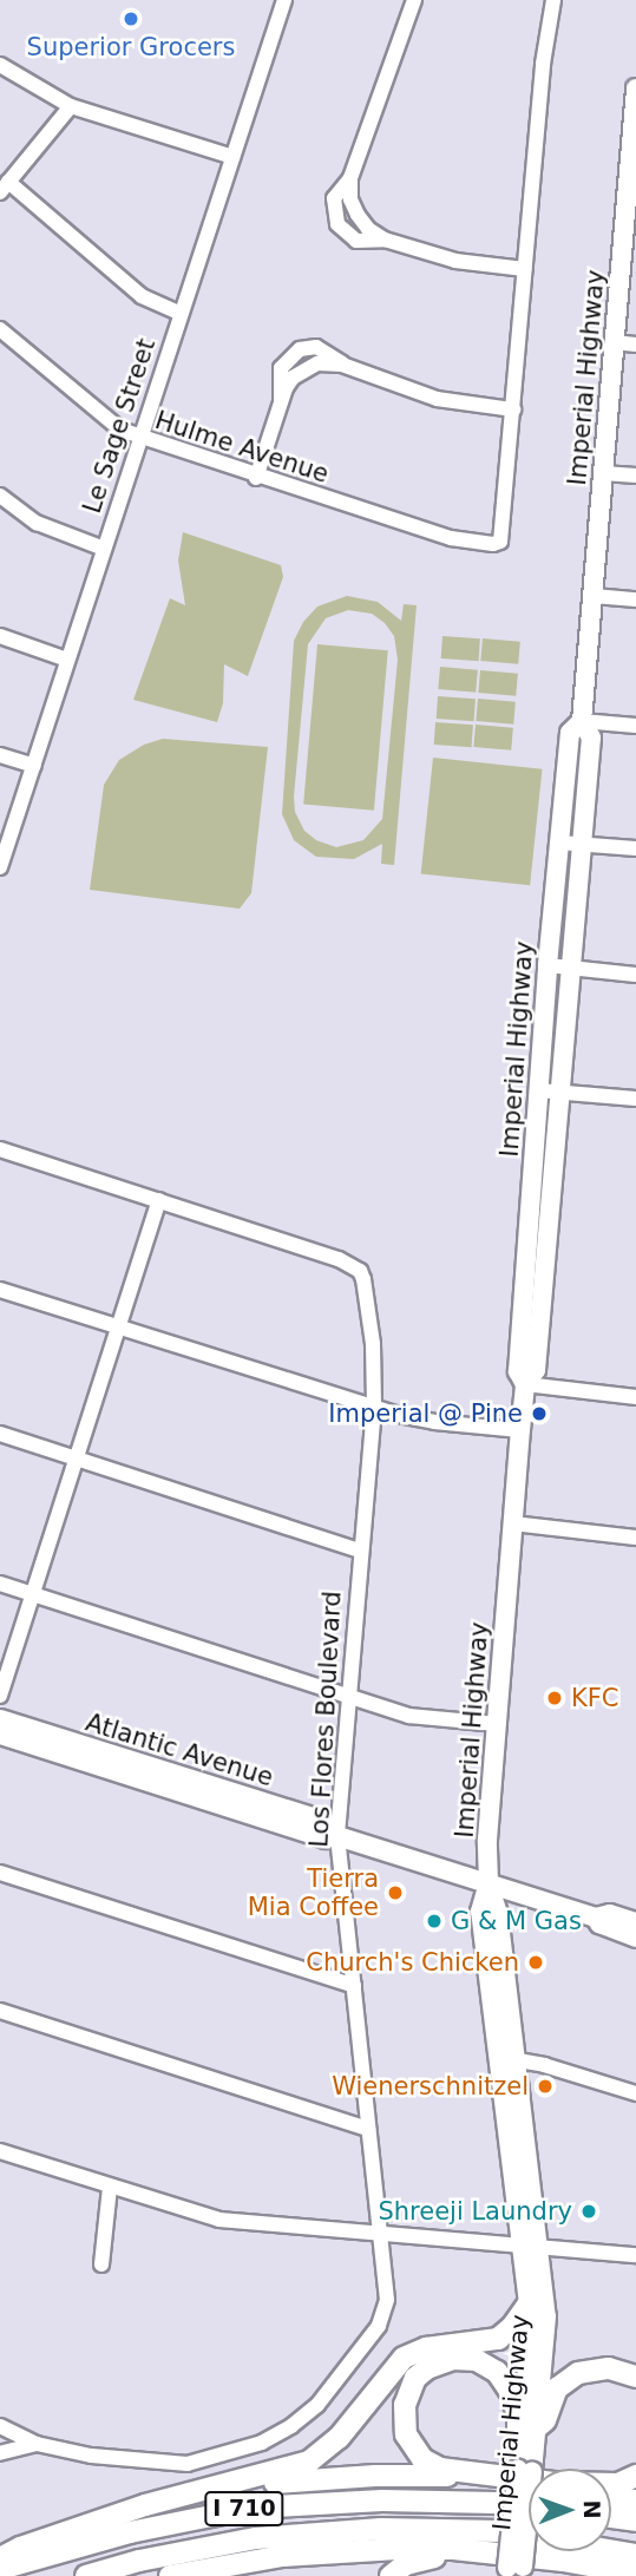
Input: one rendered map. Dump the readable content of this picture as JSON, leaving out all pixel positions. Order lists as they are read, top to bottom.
{
  "streets": {
    "highway": ["I 710"],
    "main road": ["Imperial Highway", "Atlantic Avenue"],
    "street": ["Le Sage Street", "Hulme Avenue", "Los Flores Boulevard"]
  },
  "crossings": [
    ["Imperial Highway", "Atlantic Avenue"],
    ["Le Sage Street", "Hulme Avenue"],
    ["Los Flores Boulevard", "Atlantic Avenue"]
  ],
  "places": [
    "Superior Grocers",
    "Imperial @ Pine",
    "KFC",
    "Tierra Mia Coffee",
    "G & M Gas",
    "Church's Chicken",
    "Wienerschnitzel",
    "Shreeji Laundry"
  ],
  "north": "right"
}
